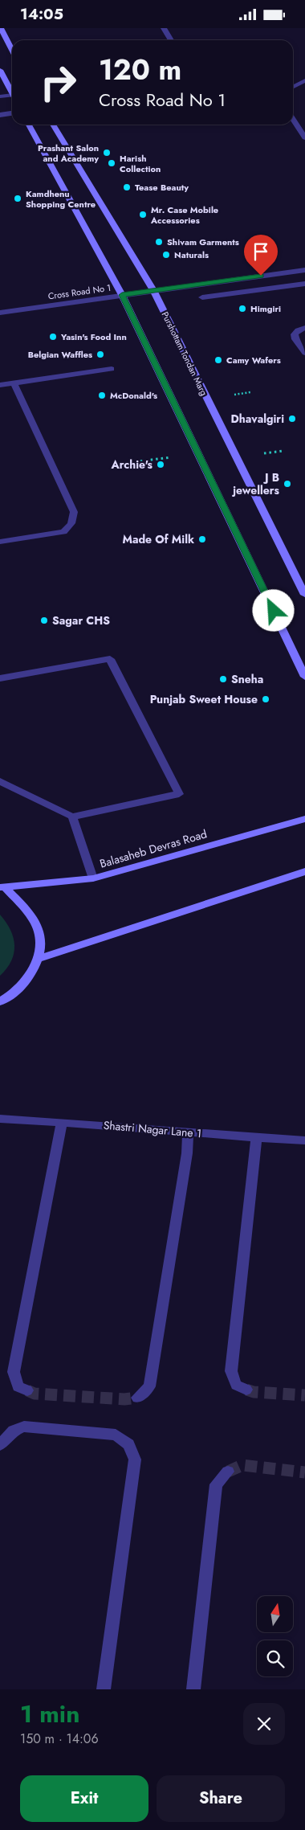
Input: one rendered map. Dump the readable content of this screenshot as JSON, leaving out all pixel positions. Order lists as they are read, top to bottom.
{
  "streets": {
    "main road": ["Purshottam Tondan Marg", "Balasaheb Devras Road"],
    "street": ["Cross Road No 1", "Shastri Nagar Lane 1"]
  },
  "crossings": [
    ["Cross Road No 1", "Purshottam Tondan Marg"]
  ],
  "places": [
    "Prashant Salon and Academy",
    "Harish Collection",
    "Tease Beauty",
    "Kamdhenu Shopping Centre",
    "Mr. Case Mobile Accessories",
    "Shivam Garments",
    "Naturals",
    "Himgiri",
    "Yasin's Food Inn",
    "Belgian Waffles",
    "Camy Wafers",
    "McDonald's",
    "Dhavalgiri",
    "Archie's",
    "J B jewellers",
    "Made Of Milk",
    "Sagar CHS",
    "Sneha",
    "Punjab Sweet House"
  ],
  "north": "top",
  "page": {
    "status": "14:05",
    "turn": ["120 m", "Cross Road No 1"],
    "heading": ["1 min", "150 m · 14:06"],
    "buttons": ["Exit", "Share"]
  }
}
